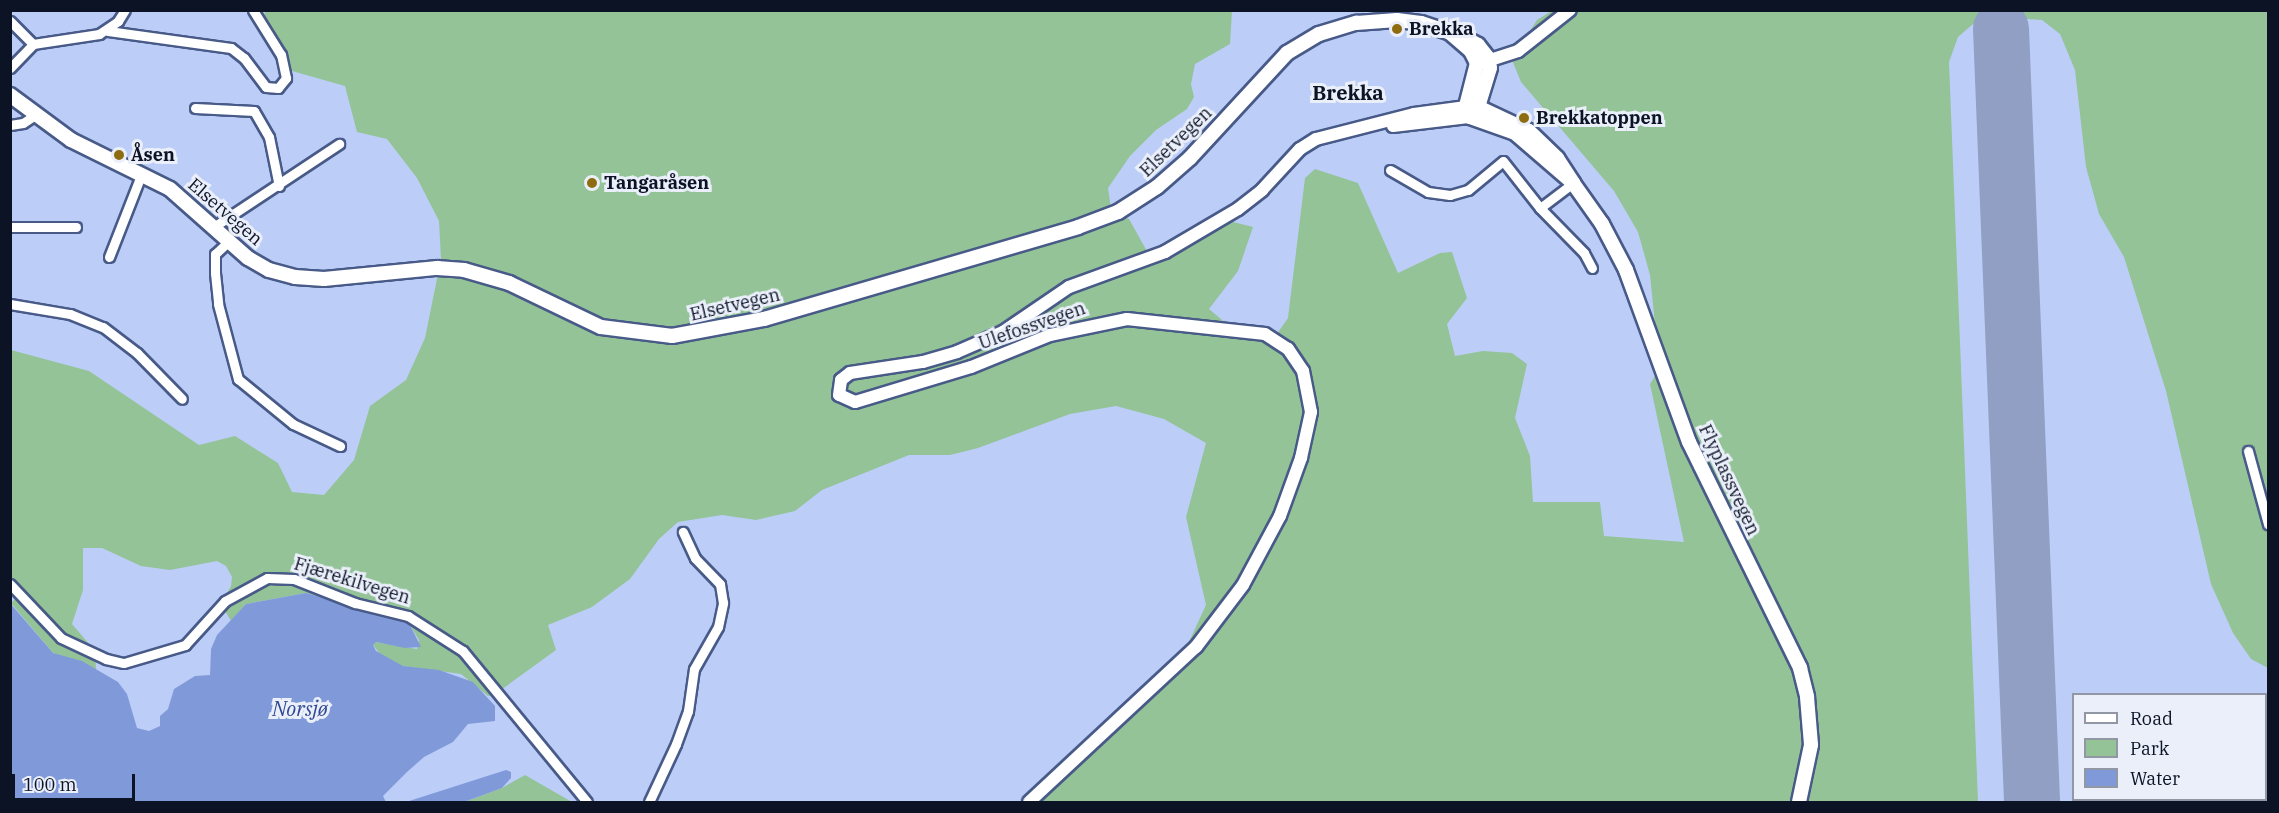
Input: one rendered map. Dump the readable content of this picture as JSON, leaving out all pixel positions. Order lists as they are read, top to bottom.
{
  "streets": {
    "main road": ["Elsetvegen", "Flyplassvegen"],
    "street": ["Ulefossvegen", "Fjærekilvegen"]
  },
  "crossings": [
    ["Ulefossvegen", "Flyplassvegen"]
  ],
  "districts": ["Brekka"],
  "water": ["Norsjø"],
  "places": [
    "Brekka",
    "Brekkatoppen",
    "Åsen",
    "Tangaråsen"
  ],
  "legend": ["Road", "Park", "Water"],
  "scale_bar": "100 m"
}
